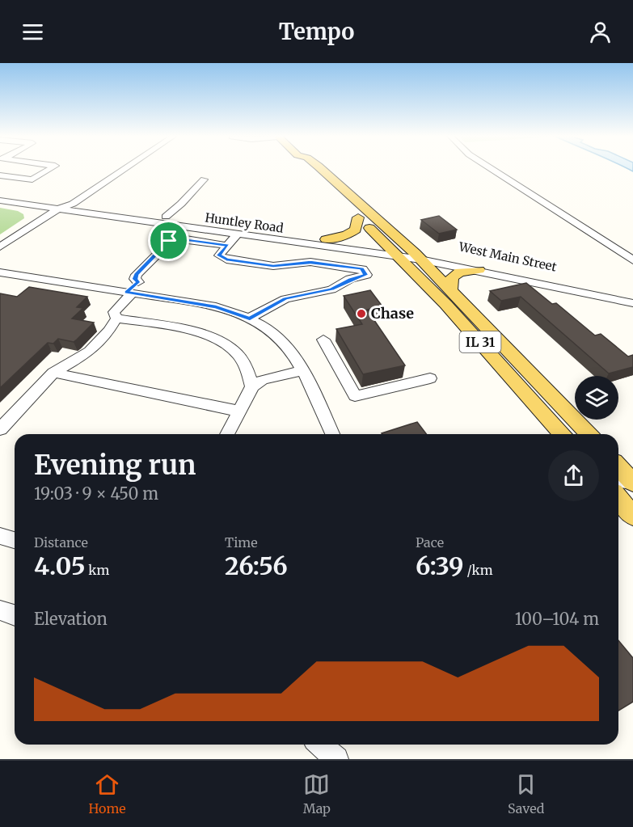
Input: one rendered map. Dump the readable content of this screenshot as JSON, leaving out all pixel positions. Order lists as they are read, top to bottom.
{
  "streets": {
    "main road": ["IL 31"],
    "street": ["Huntley Road", "West Main Street"]
  },
  "crossings": [
    ["Huntley Road", "West Main Street"],
    ["Huntley Road", "IL 31"],
    ["West Main Street", "IL 31"]
  ],
  "places": ["Chase"],
  "page": {
    "header": "Tempo",
    "heading": ["Evening run", "19:03 · 9 × 450 m"],
    "stats": [
      ["Distance", "4.05 km"],
      ["Time", "26:56"],
      ["Pace", "6:39 /km"]
    ],
    "chart": ["Elevation", "100–104 m"],
    "tabs": ["Home", "Map", "Saved"]
  }
}
